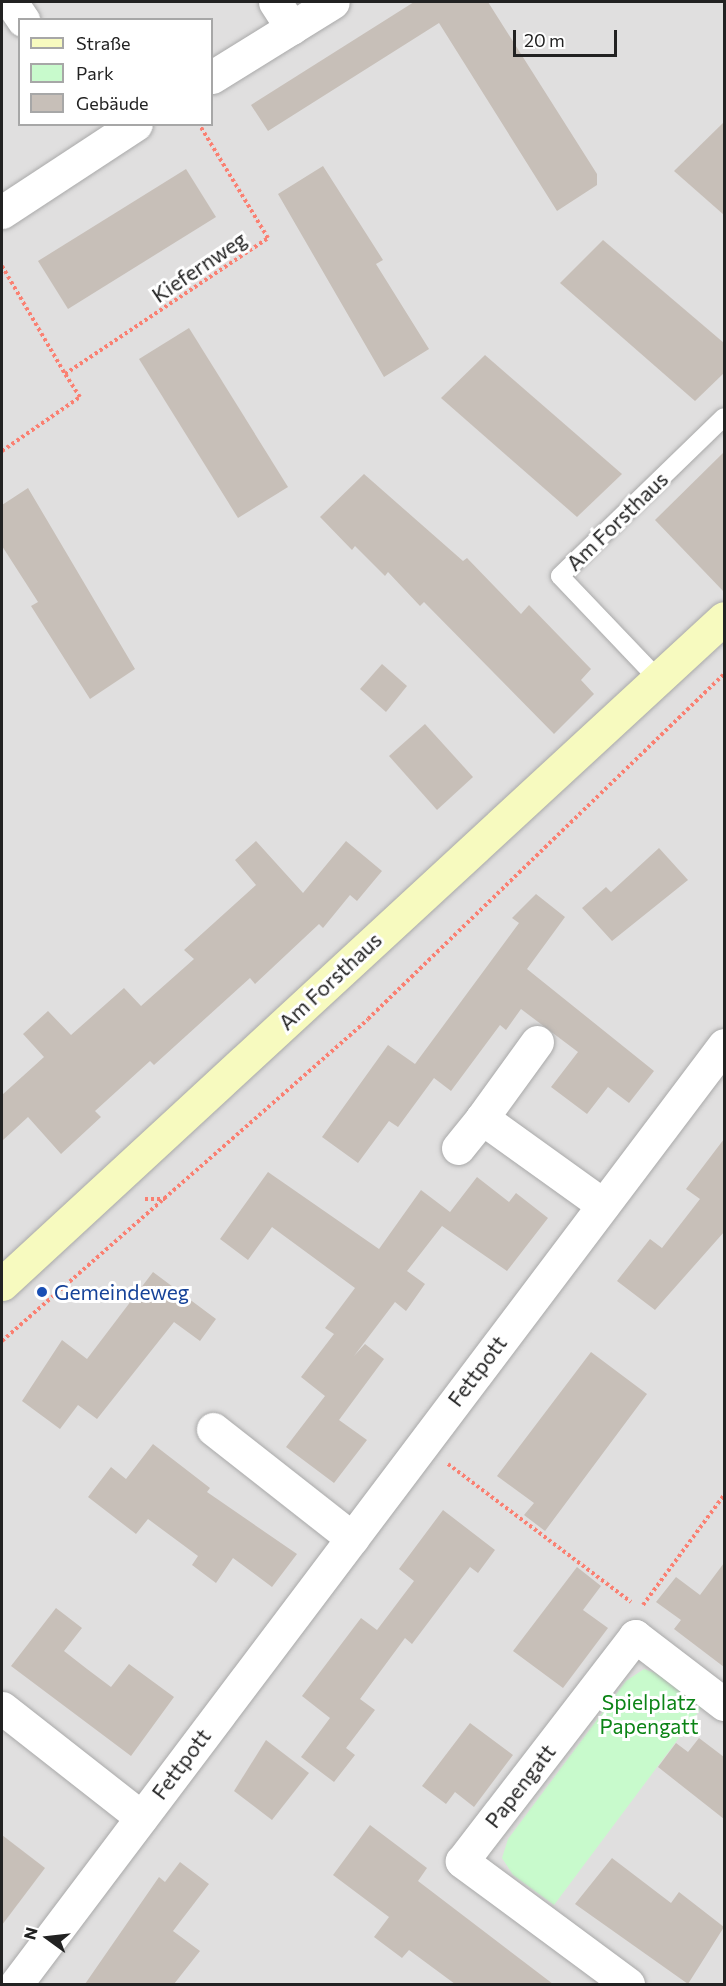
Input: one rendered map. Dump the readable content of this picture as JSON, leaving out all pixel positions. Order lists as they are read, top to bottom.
{
  "streets": {
    "street": ["Am Forsthaus", "Fettpott", "Papengatt"],
    "path": ["Kiefernweg"]
  },
  "parks": ["Spielplatz Papengatt"],
  "places": ["Gemeindeweg"],
  "legend": ["Straße", "Park", "Gebäude"],
  "scale_bar": "20 m",
  "north": "left"
}
